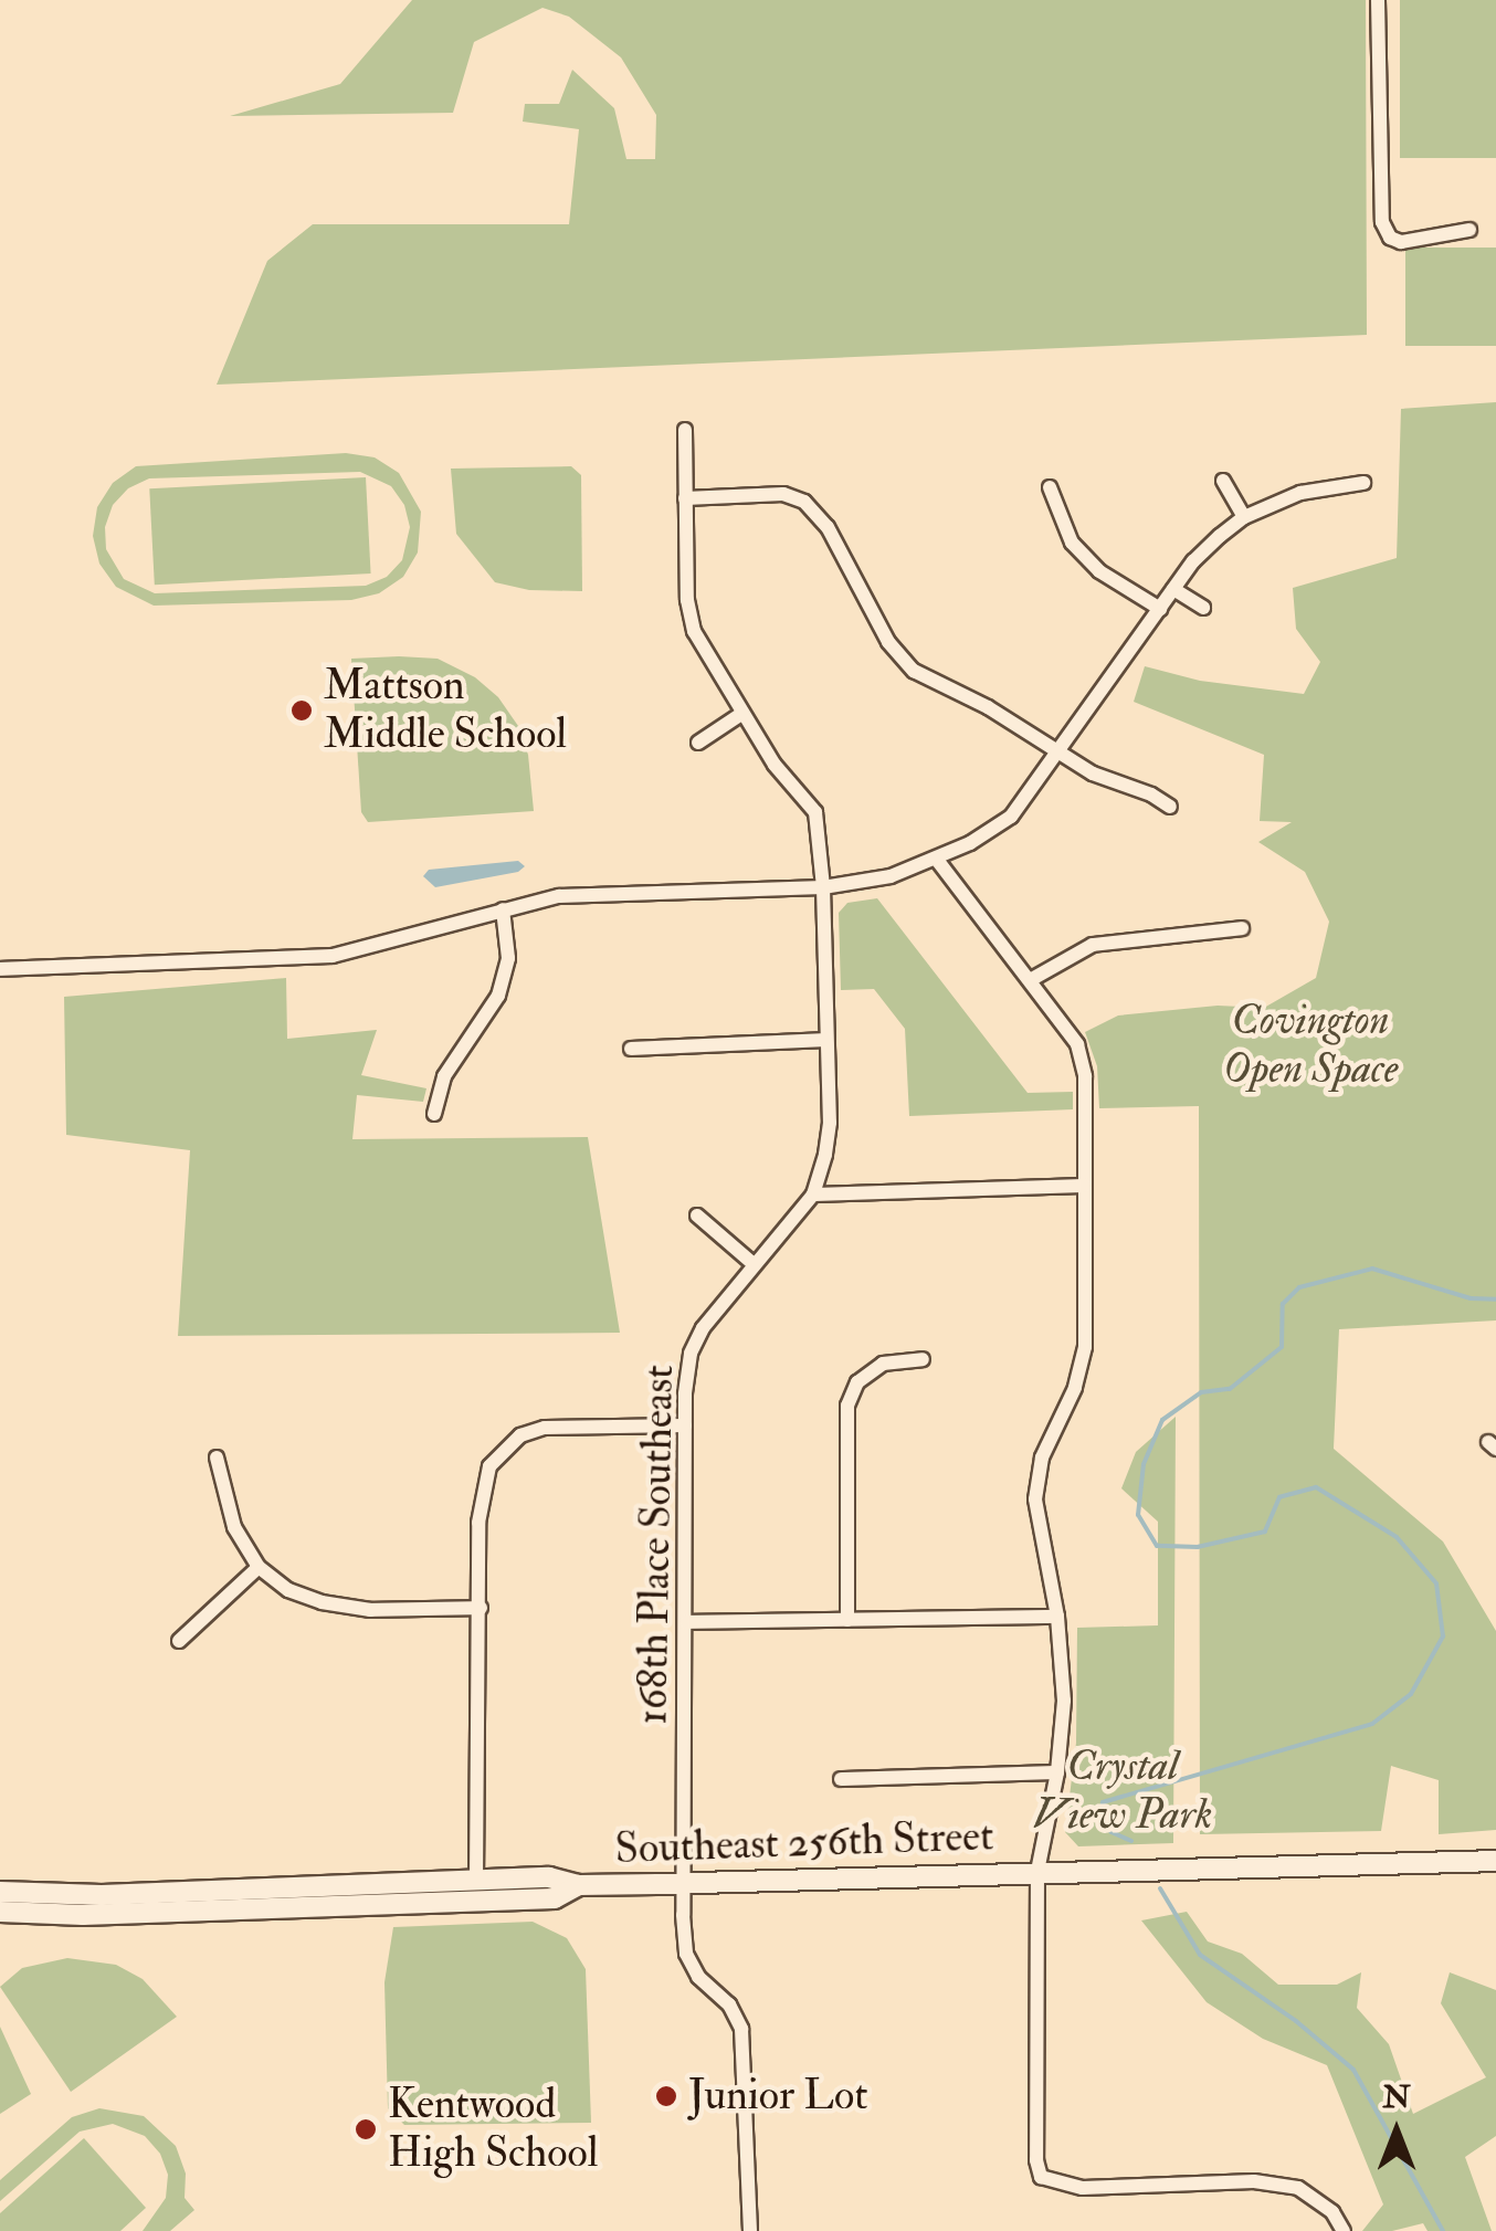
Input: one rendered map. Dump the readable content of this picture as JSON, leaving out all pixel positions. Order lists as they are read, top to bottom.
{
  "streets": {
    "main road": ["Southeast 256th Street"],
    "street": ["168th Place Southeast"]
  },
  "crossings": [
    ["168th Place Southeast", "Southeast 256th Street"]
  ],
  "parks": ["Covington Open Space", "Crystal View Park"],
  "places": ["Mattson Middle School", "Junior Lot", "Kentwood High School"],
  "north": "top"
}
